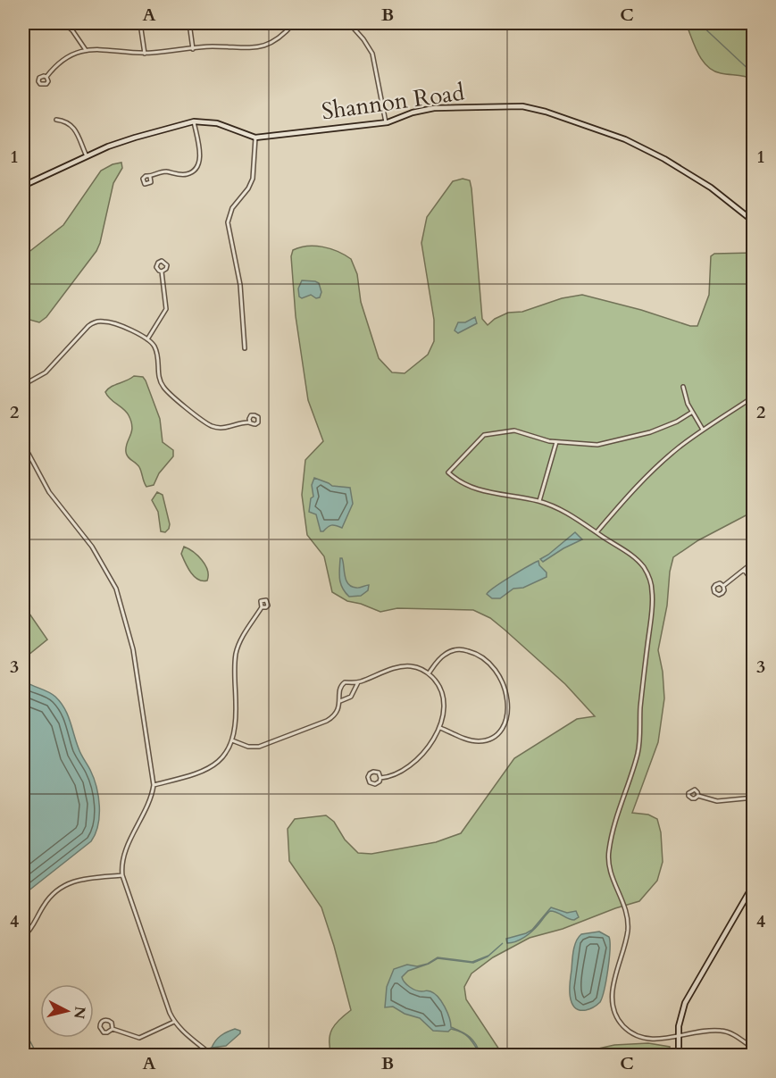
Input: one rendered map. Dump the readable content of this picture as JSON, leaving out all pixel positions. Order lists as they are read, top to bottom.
{
  "streets": {
    "street": ["Shannon Road"]
  },
  "north": "right",
  "grid": {
    "columns": ["A", "B", "C"],
    "rows": [
      "1",
      "2",
      "3",
      "4"
    ]
  }
}
